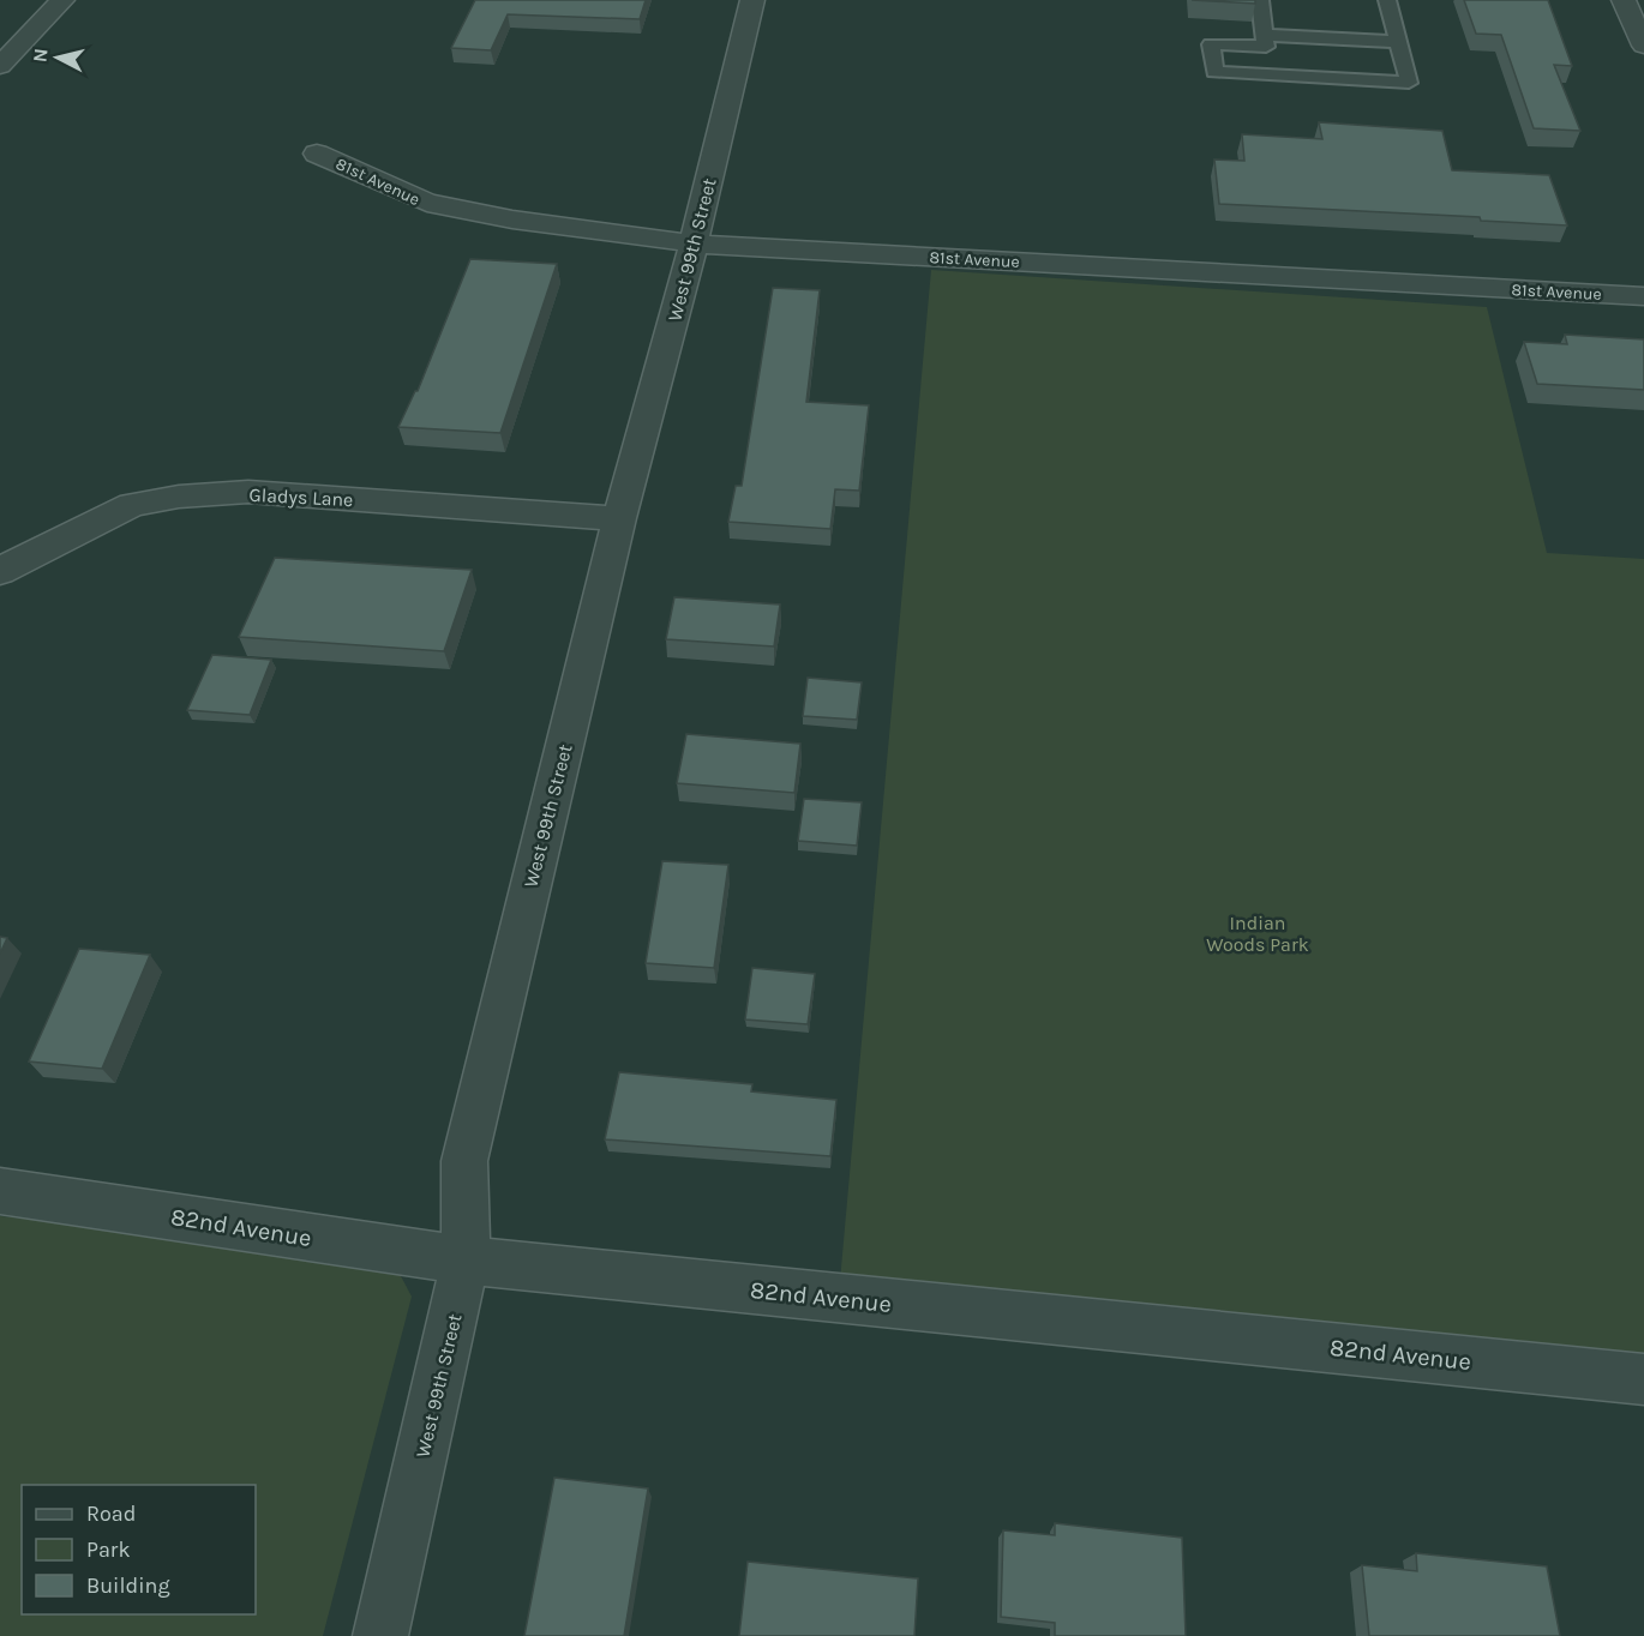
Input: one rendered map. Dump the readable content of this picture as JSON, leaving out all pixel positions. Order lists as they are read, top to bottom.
{
  "streets": {
    "street": [
      "81st Avenue",
      "West 99th Street",
      "Gladys Lane",
      "82nd Avenue"
    ]
  },
  "crossings": [
    ["81st Avenue", "West 99th Street"],
    ["West 99th Street", "Gladys Lane"],
    ["West 99th Street", "82nd Avenue"]
  ],
  "parks": ["Indian Woods Park"],
  "legend": ["Road", "Park", "Building"],
  "north": "left"
}
